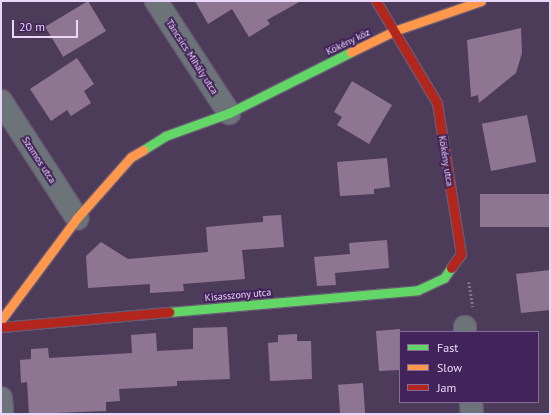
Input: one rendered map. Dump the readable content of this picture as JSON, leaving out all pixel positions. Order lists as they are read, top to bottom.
{
  "streets": {
    "street": [
      "Kökény köz",
      "Táncsics Mihály utca",
      "Szamos utca",
      "Kökény utca",
      "Kisasszony utca"
    ]
  },
  "crossings": [
    ["Kökény köz", "Táncsics Mihály utca"],
    ["Kökény köz", "Szamos utca"],
    ["Kökény köz", "Kökény utca"],
    ["Kökény utca", "Kisasszony utca"]
  ],
  "legend": ["Fast", "Slow", "Jam"],
  "scale_bar": "20 m"
}
